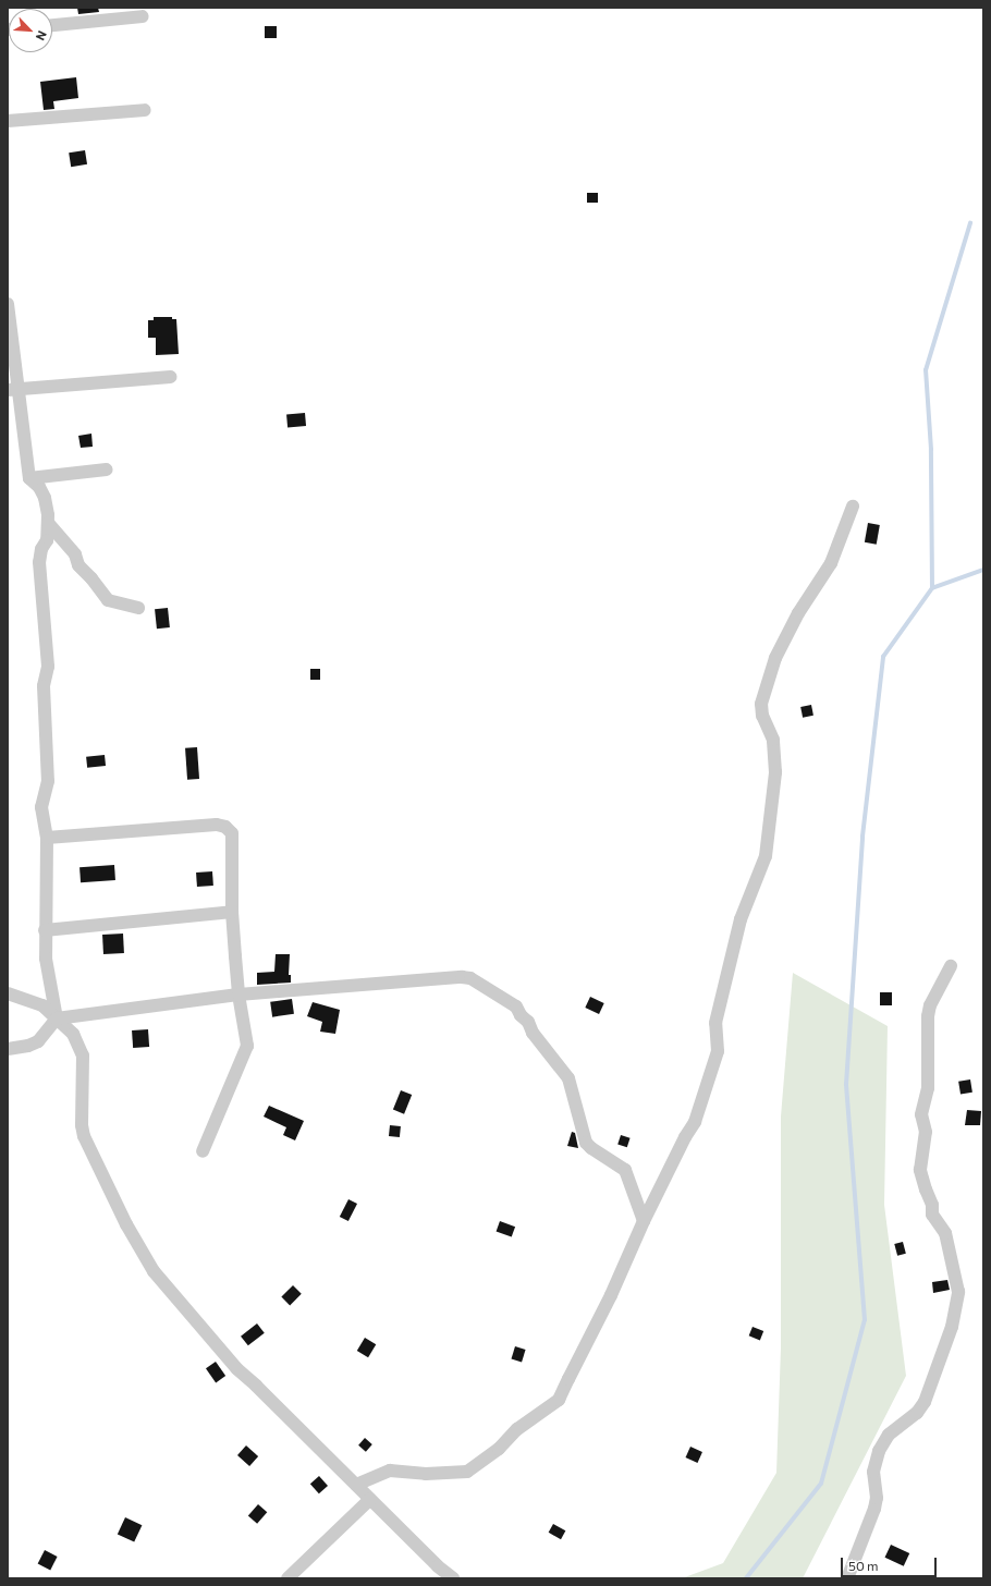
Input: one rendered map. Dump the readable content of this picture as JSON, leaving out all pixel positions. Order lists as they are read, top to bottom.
{
  "scale_bar": "50 m",
  "north": "bottom right"
}
